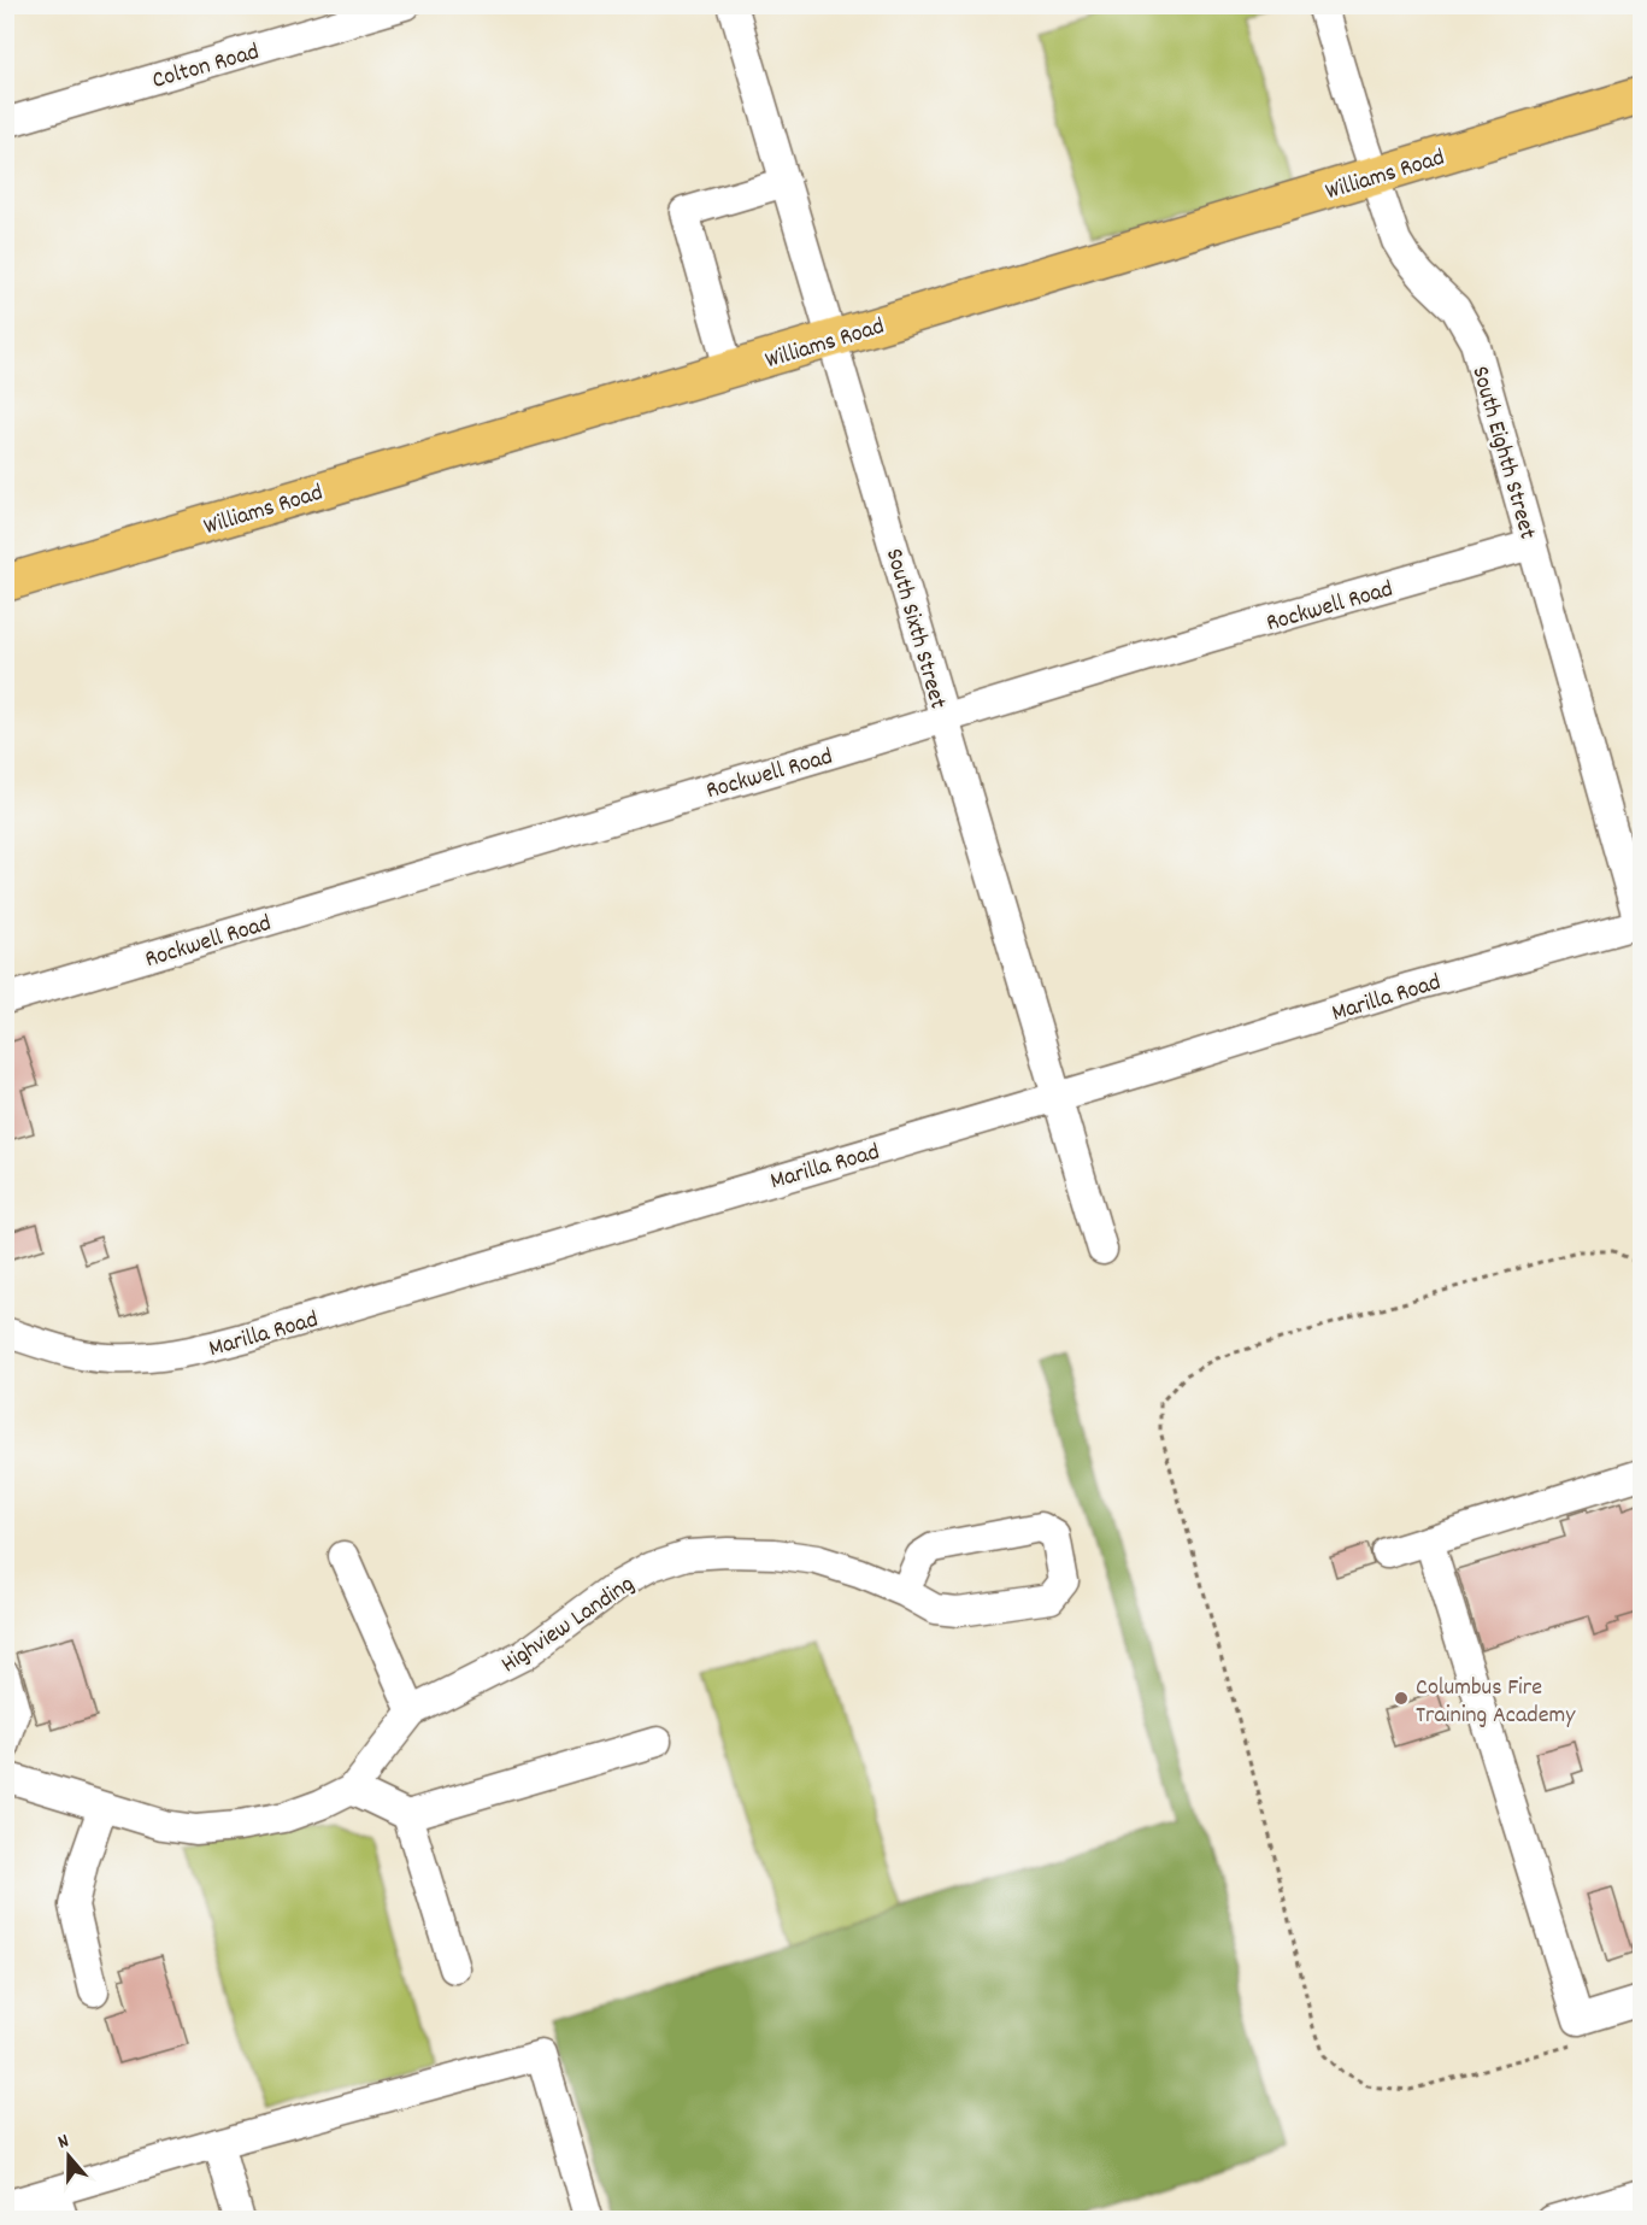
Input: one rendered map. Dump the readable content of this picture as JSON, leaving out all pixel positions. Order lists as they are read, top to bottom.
{
  "streets": {
    "main road": ["Williams Road"],
    "street": [
      "Colton Road",
      "South Eighth Street",
      "Rockwell Road",
      "South Sixth Street",
      "Marilla Road",
      "Highview Landing"
    ]
  },
  "crossings": [
    ["Williams Road", "South Eighth Street"],
    ["Williams Road", "South Sixth Street"],
    ["South Eighth Street", "Rockwell Road"],
    ["South Eighth Street", "Marilla Road"],
    ["Rockwell Road", "South Sixth Street"],
    ["South Sixth Street", "Marilla Road"]
  ],
  "places": ["Columbus Fire Training Academy"],
  "north": "top"
}
